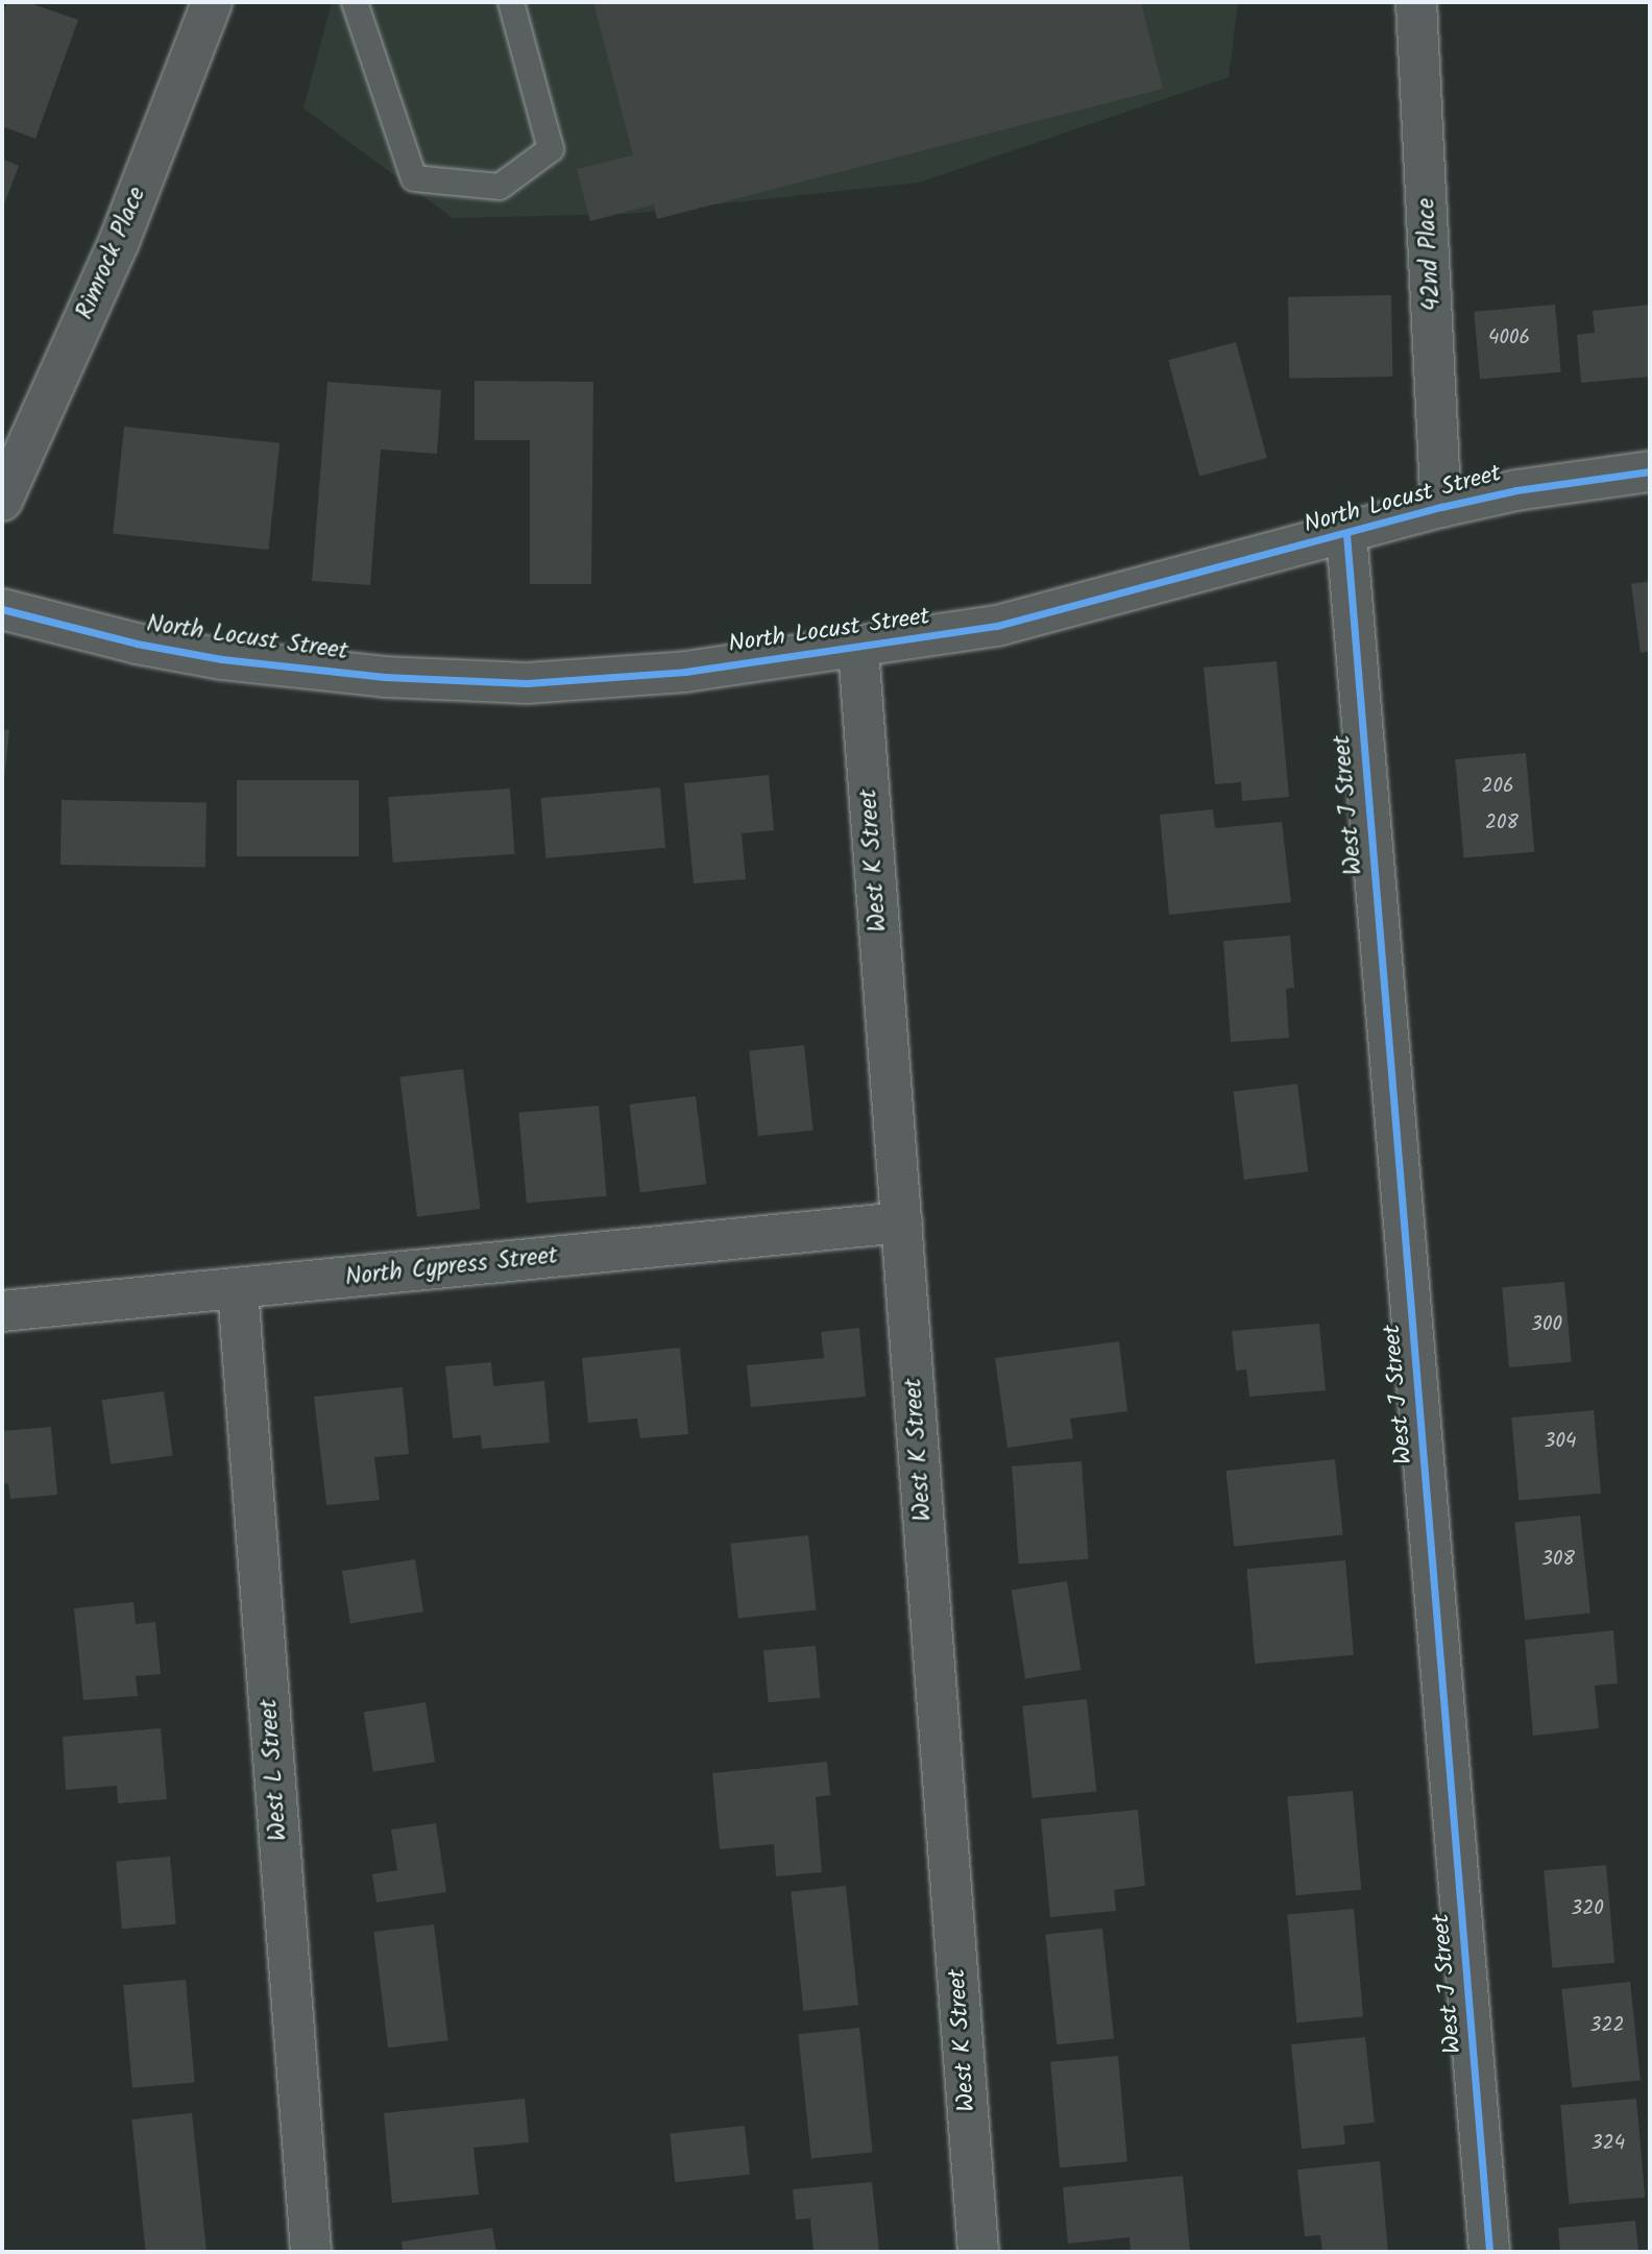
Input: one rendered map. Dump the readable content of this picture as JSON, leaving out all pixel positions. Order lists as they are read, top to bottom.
{
  "streets": {
    "street": [
      "Rimrock Place",
      "42nd Place",
      "North Locust Street",
      "West J Street",
      "West K Street",
      "North Cypress Street",
      "West L Street"
    ]
  },
  "crossings": [
    ["42nd Place", "North Locust Street"],
    ["North Locust Street", "West J Street"],
    ["North Locust Street", "West K Street"],
    ["West K Street", "North Cypress Street"],
    ["North Cypress Street", "West L Street"]
  ],
  "house_numbers": [
    "4006",
    "206",
    "208",
    "300",
    "304",
    "308",
    "320",
    "322",
    "324"
  ]
}
